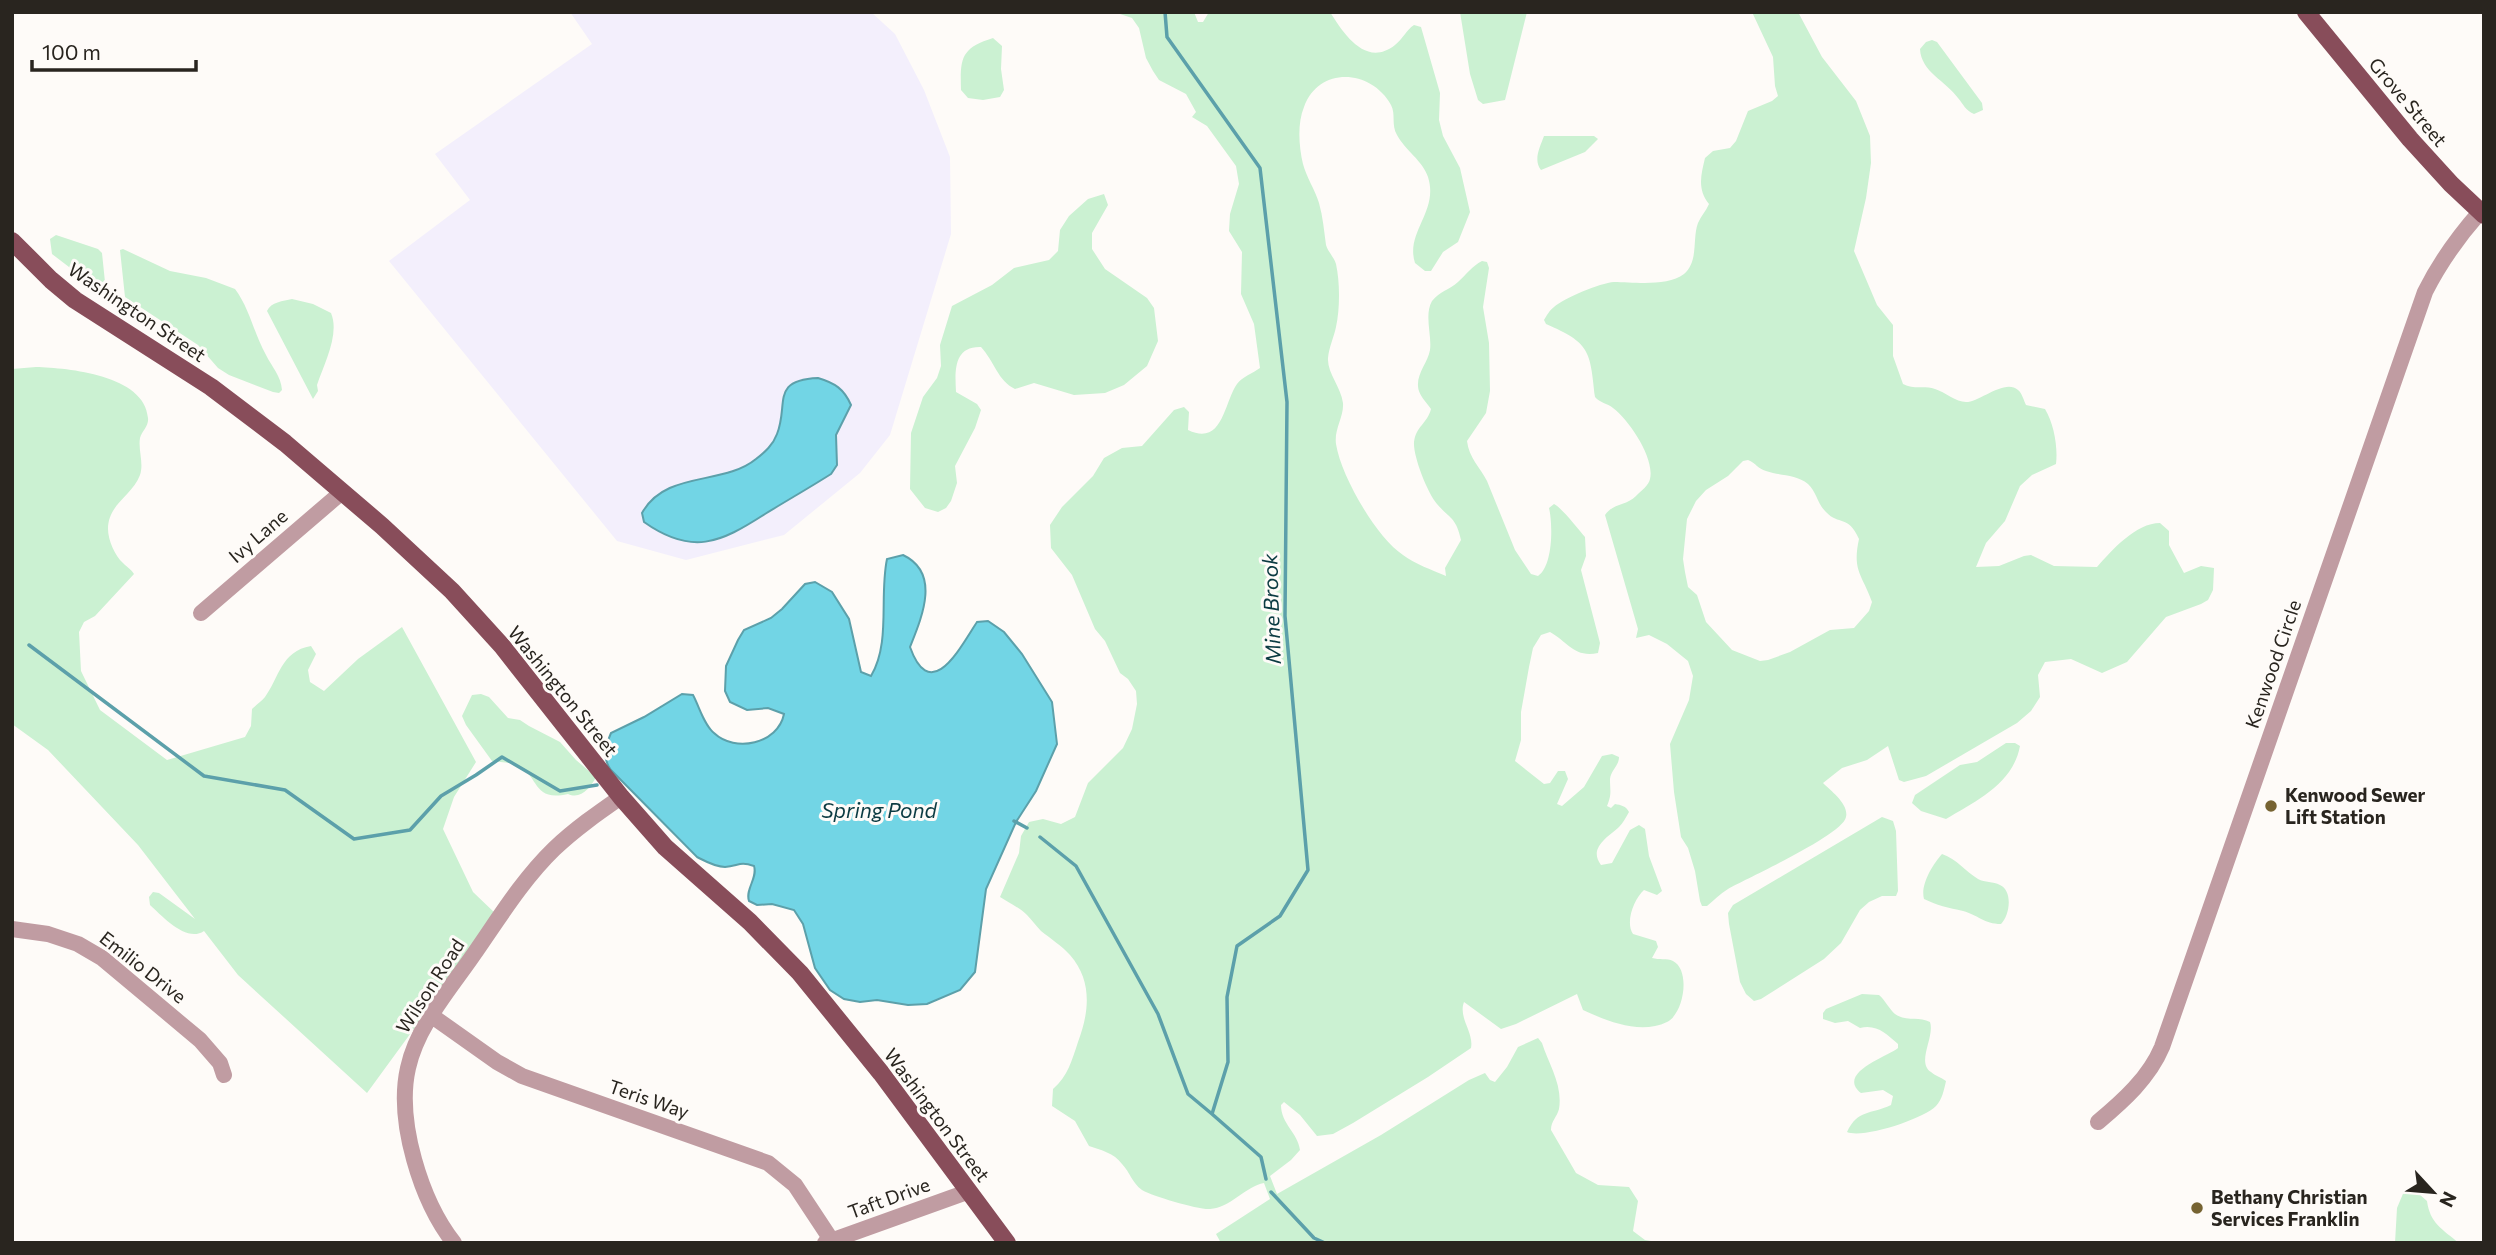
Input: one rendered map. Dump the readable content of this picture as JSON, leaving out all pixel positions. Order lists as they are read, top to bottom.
{
  "streets": {
    "main road": ["Grove Street", "Washington Street"],
    "street": [
      "Ivy Lane",
      "Kenwood Circle",
      "Emilio Drive",
      "Wilson Road",
      "Teris Way",
      "Taft Drive"
    ]
  },
  "crossings": [
    ["Grove Street", "Kenwood Circle"],
    ["Washington Street", "Ivy Lane"],
    ["Washington Street", "Wilson Road"],
    ["Washington Street", "Taft Drive"],
    ["Wilson Road", "Teris Way"],
    ["Teris Way", "Taft Drive"]
  ],
  "water": ["Mine Brook", "Spring Pond"],
  "places": ["Kenwood Sewer Lift Station", "Bethany Christian Services Franklin"],
  "scale_bar": "100 m",
  "north": "bottom right"
}
